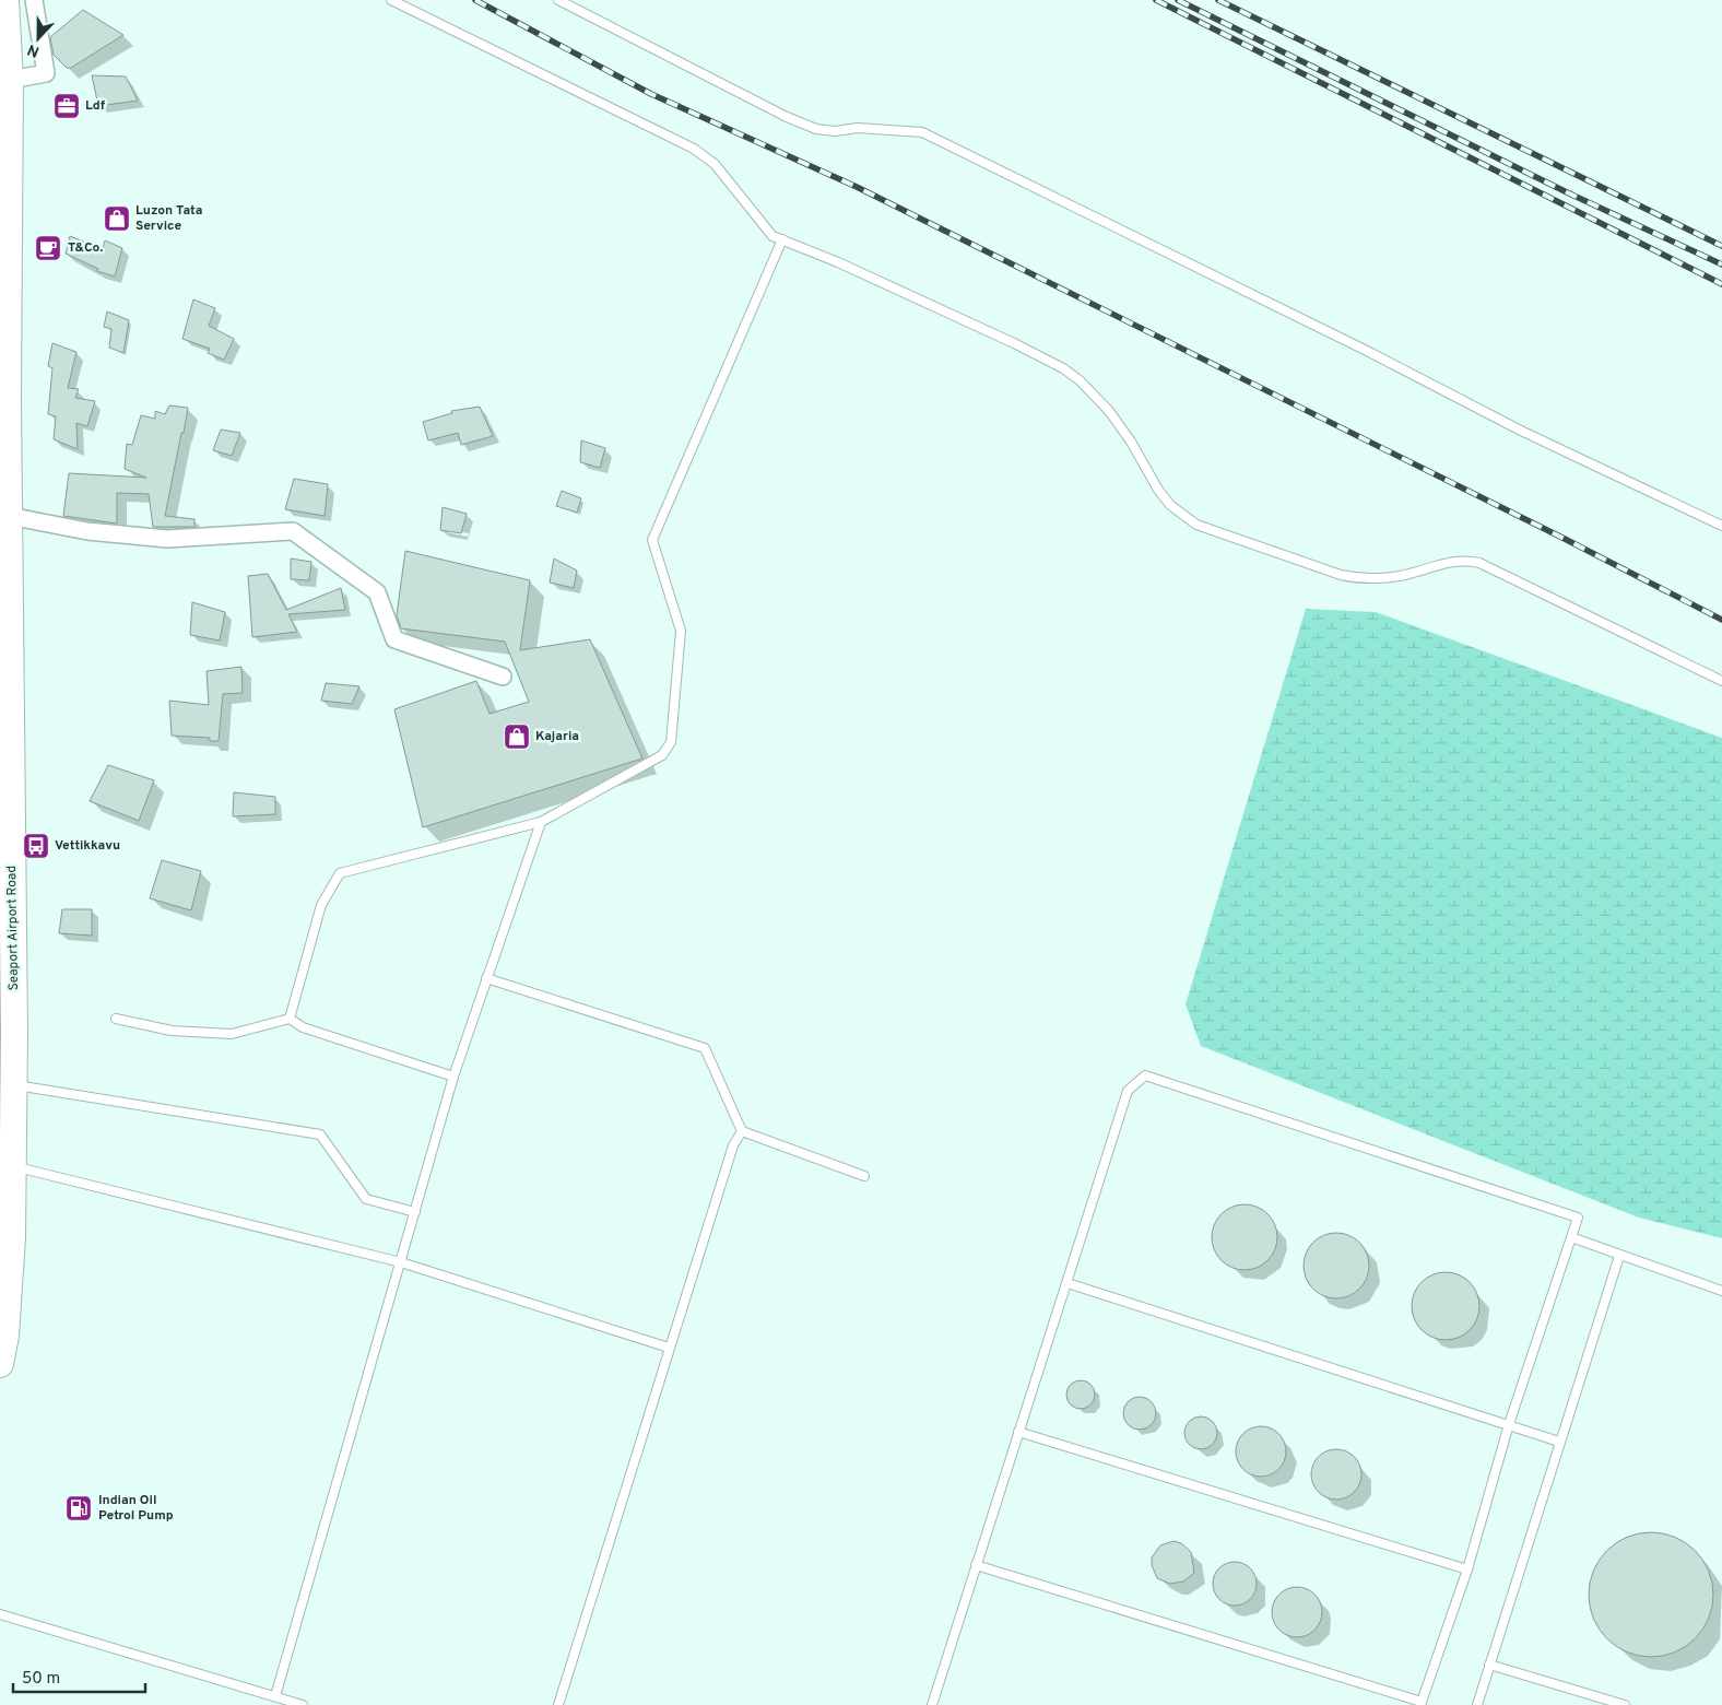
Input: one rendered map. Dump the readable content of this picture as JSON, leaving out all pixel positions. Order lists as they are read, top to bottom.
{
  "streets": {
    "main road": ["Seaport Airport Road"]
  },
  "places": {
    "office": ["Ldf"],
    "shop": ["Luzon Tata Service", "Kajaria"],
    "cafe": ["T&Co."],
    "bus stop": ["Vettikkavu"],
    "fuel station": ["Indian Oil Petrol Pump"]
  },
  "scale_bar": "50 m",
  "north": "bottom"
}
